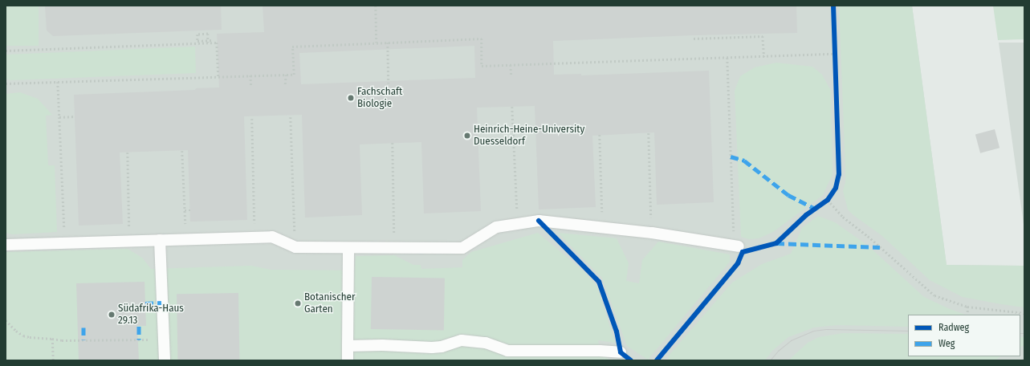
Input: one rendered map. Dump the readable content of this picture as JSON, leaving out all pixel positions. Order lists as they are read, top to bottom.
{
  "places": [
    "Fachschaft Biologie",
    "Heinrich-Heine-University Duesseldorf",
    "Botanischer Garten",
    "Südafrika-Haus 29.13"
  ],
  "legend": ["Radweg", "Weg"]
}
